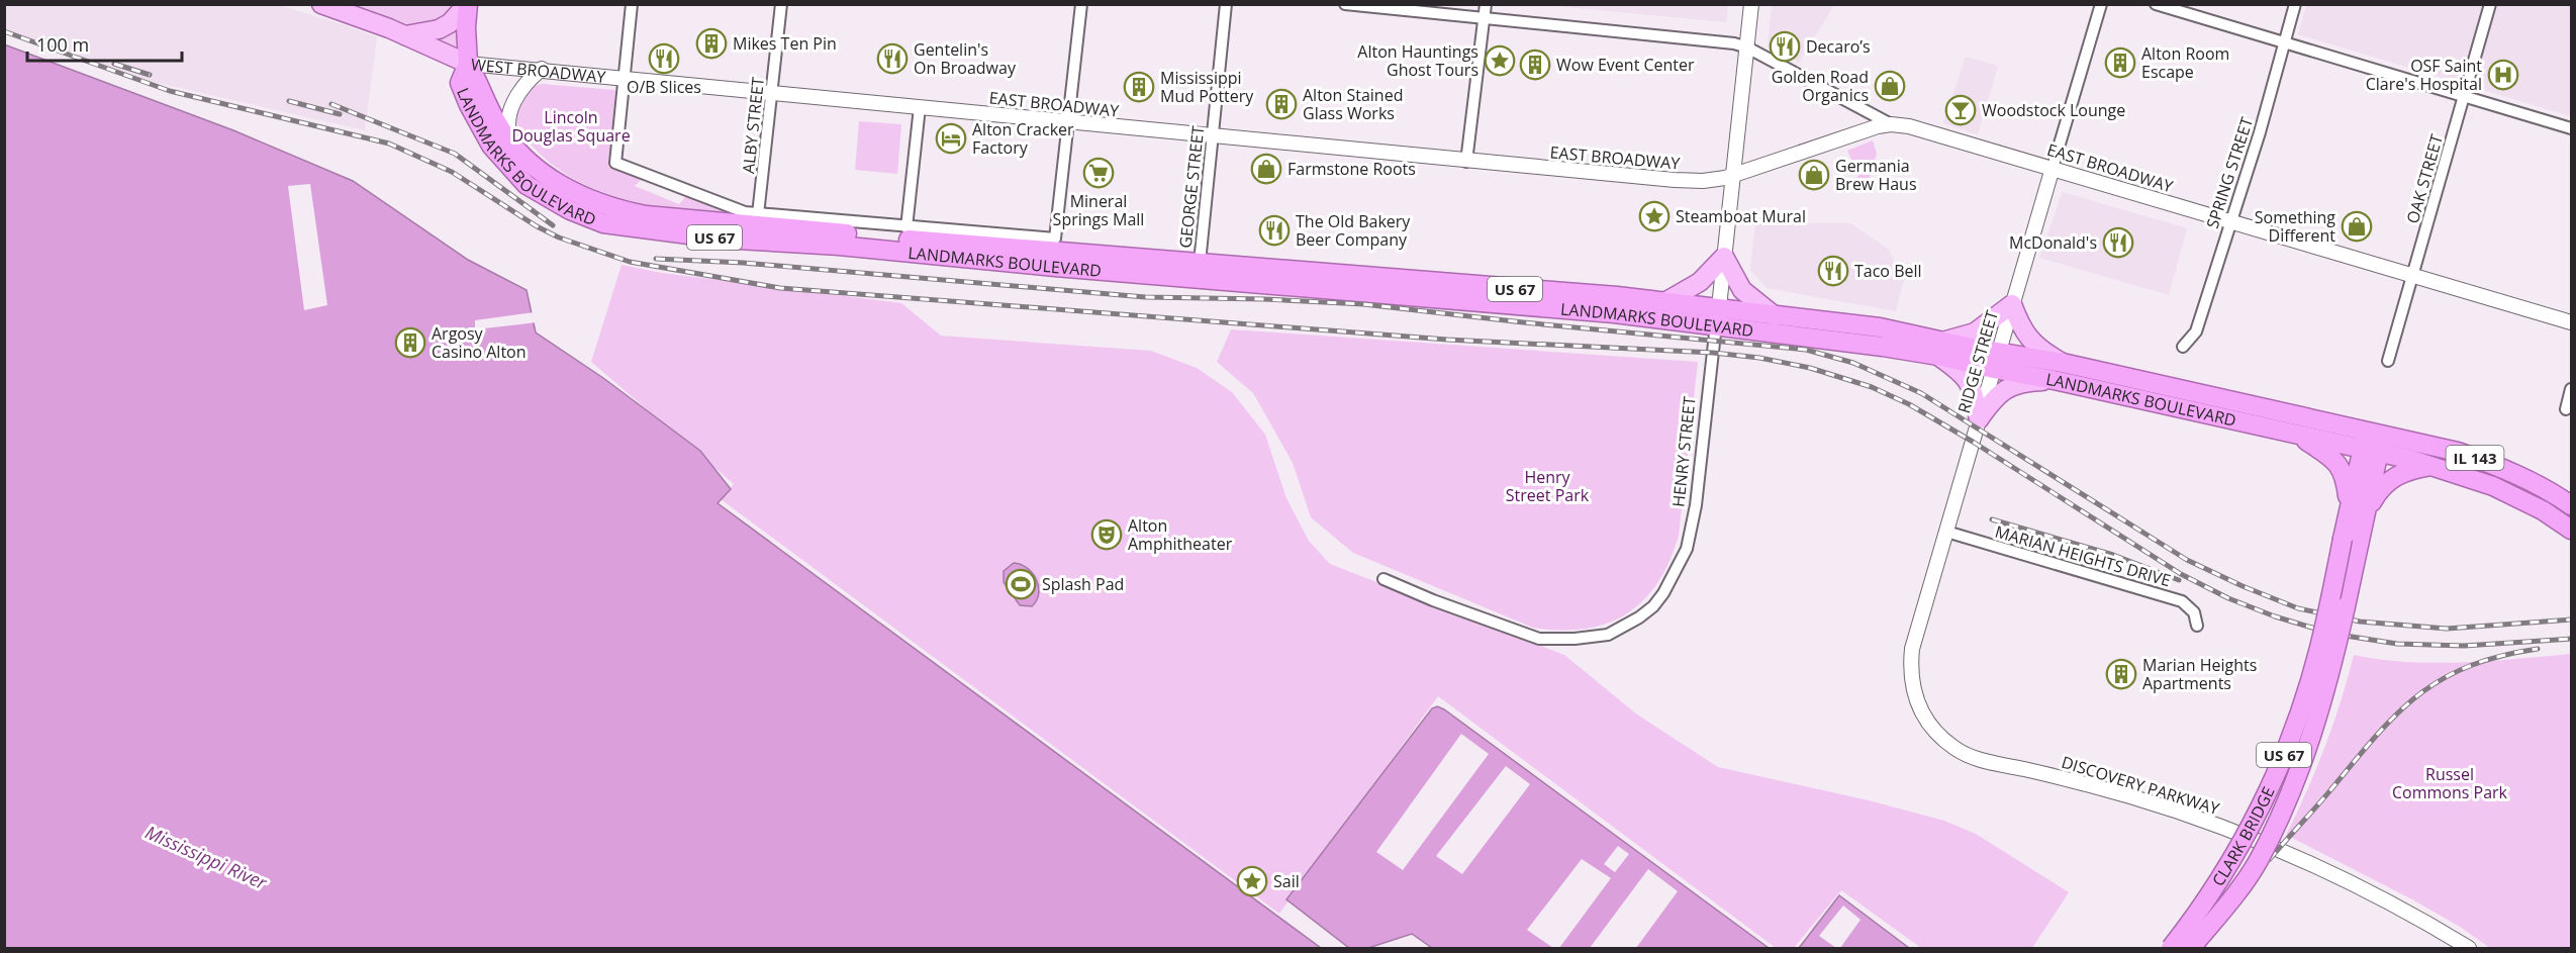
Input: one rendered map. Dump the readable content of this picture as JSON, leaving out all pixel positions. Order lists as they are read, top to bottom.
{
  "streets": {
    "highway": [
      "LANDMARKS BOULEVARD",
      "US 67",
      "IL 143",
      "CLARK BRIDGE"
    ],
    "main road": ["WEST BROADWAY"],
    "street": [
      "EAST BROADWAY",
      "ALBY STREET",
      "SPRING STREET",
      "OAK STREET",
      "GEORGE STREET",
      "RIDGE STREET",
      "HENRY STREET",
      "MARIAN HEIGHTS DRIVE",
      "DISCOVERY PARKWAY"
    ]
  },
  "crossings": [
    ["WEST BROADWAY", "EAST BROADWAY"],
    ["WEST BROADWAY", "LANDMARKS BOULEVARD"],
    ["WEST BROADWAY", "US 67"],
    ["EAST BROADWAY", "ALBY STREET"],
    ["EAST BROADWAY", "SPRING STREET"],
    ["EAST BROADWAY", "OAK STREET"],
    ["EAST BROADWAY", "GEORGE STREET"],
    ["EAST BROADWAY", "RIDGE STREET"],
    ["EAST BROADWAY", "HENRY STREET"],
    ["LANDMARKS BOULEVARD", "GEORGE STREET"],
    ["LANDMARKS BOULEVARD", "US 67"],
    ["LANDMARKS BOULEVARD", "RIDGE STREET"],
    ["LANDMARKS BOULEVARD", "HENRY STREET"],
    ["US 67", "CLARK BRIDGE"],
    ["RIDGE STREET", "MARIAN HEIGHTS DRIVE"],
    ["RIDGE STREET", "DISCOVERY PARKWAY"]
  ],
  "water": ["Mississippi River"],
  "parks": ["Lincoln Douglas Square", "Henry Street Park", "Russel Commons Park"],
  "places": {
    "building": [
      "Mikes Ten Pin",
      "Alton Room Escape",
      "Wow Event Center",
      "Mississippi Mud Pottery",
      "Alton Stained Glass Works",
      "Argosy Casino Alton",
      "Marian Heights Apartments"
    ],
    "restaurant": [
      "Decaro’s",
      "O/B Slices",
      "Gentelin's On Broadway",
      "The Old Bakery Beer Company",
      "McDonald's",
      "Taco Bell"
    ],
    "place": ["Alton Hauntings Ghost Tours", "Steamboat Mural", "Sail"],
    "hospital": ["OSF Saint Clare's Hospital"],
    "shop": [
      "Golden Road Organics",
      "Farmstone Roots",
      "Germania Brew Haus",
      "Something Different"
    ],
    "bar": ["Woodstock Lounge"],
    "hotel": ["Alton Cracker Factory"],
    "supermarket": ["Mineral Springs Mall"],
    "theatre": ["Alton Amphitheater"],
    "sports": ["Splash Pad"]
  },
  "scale_bar": "100 m"
}
